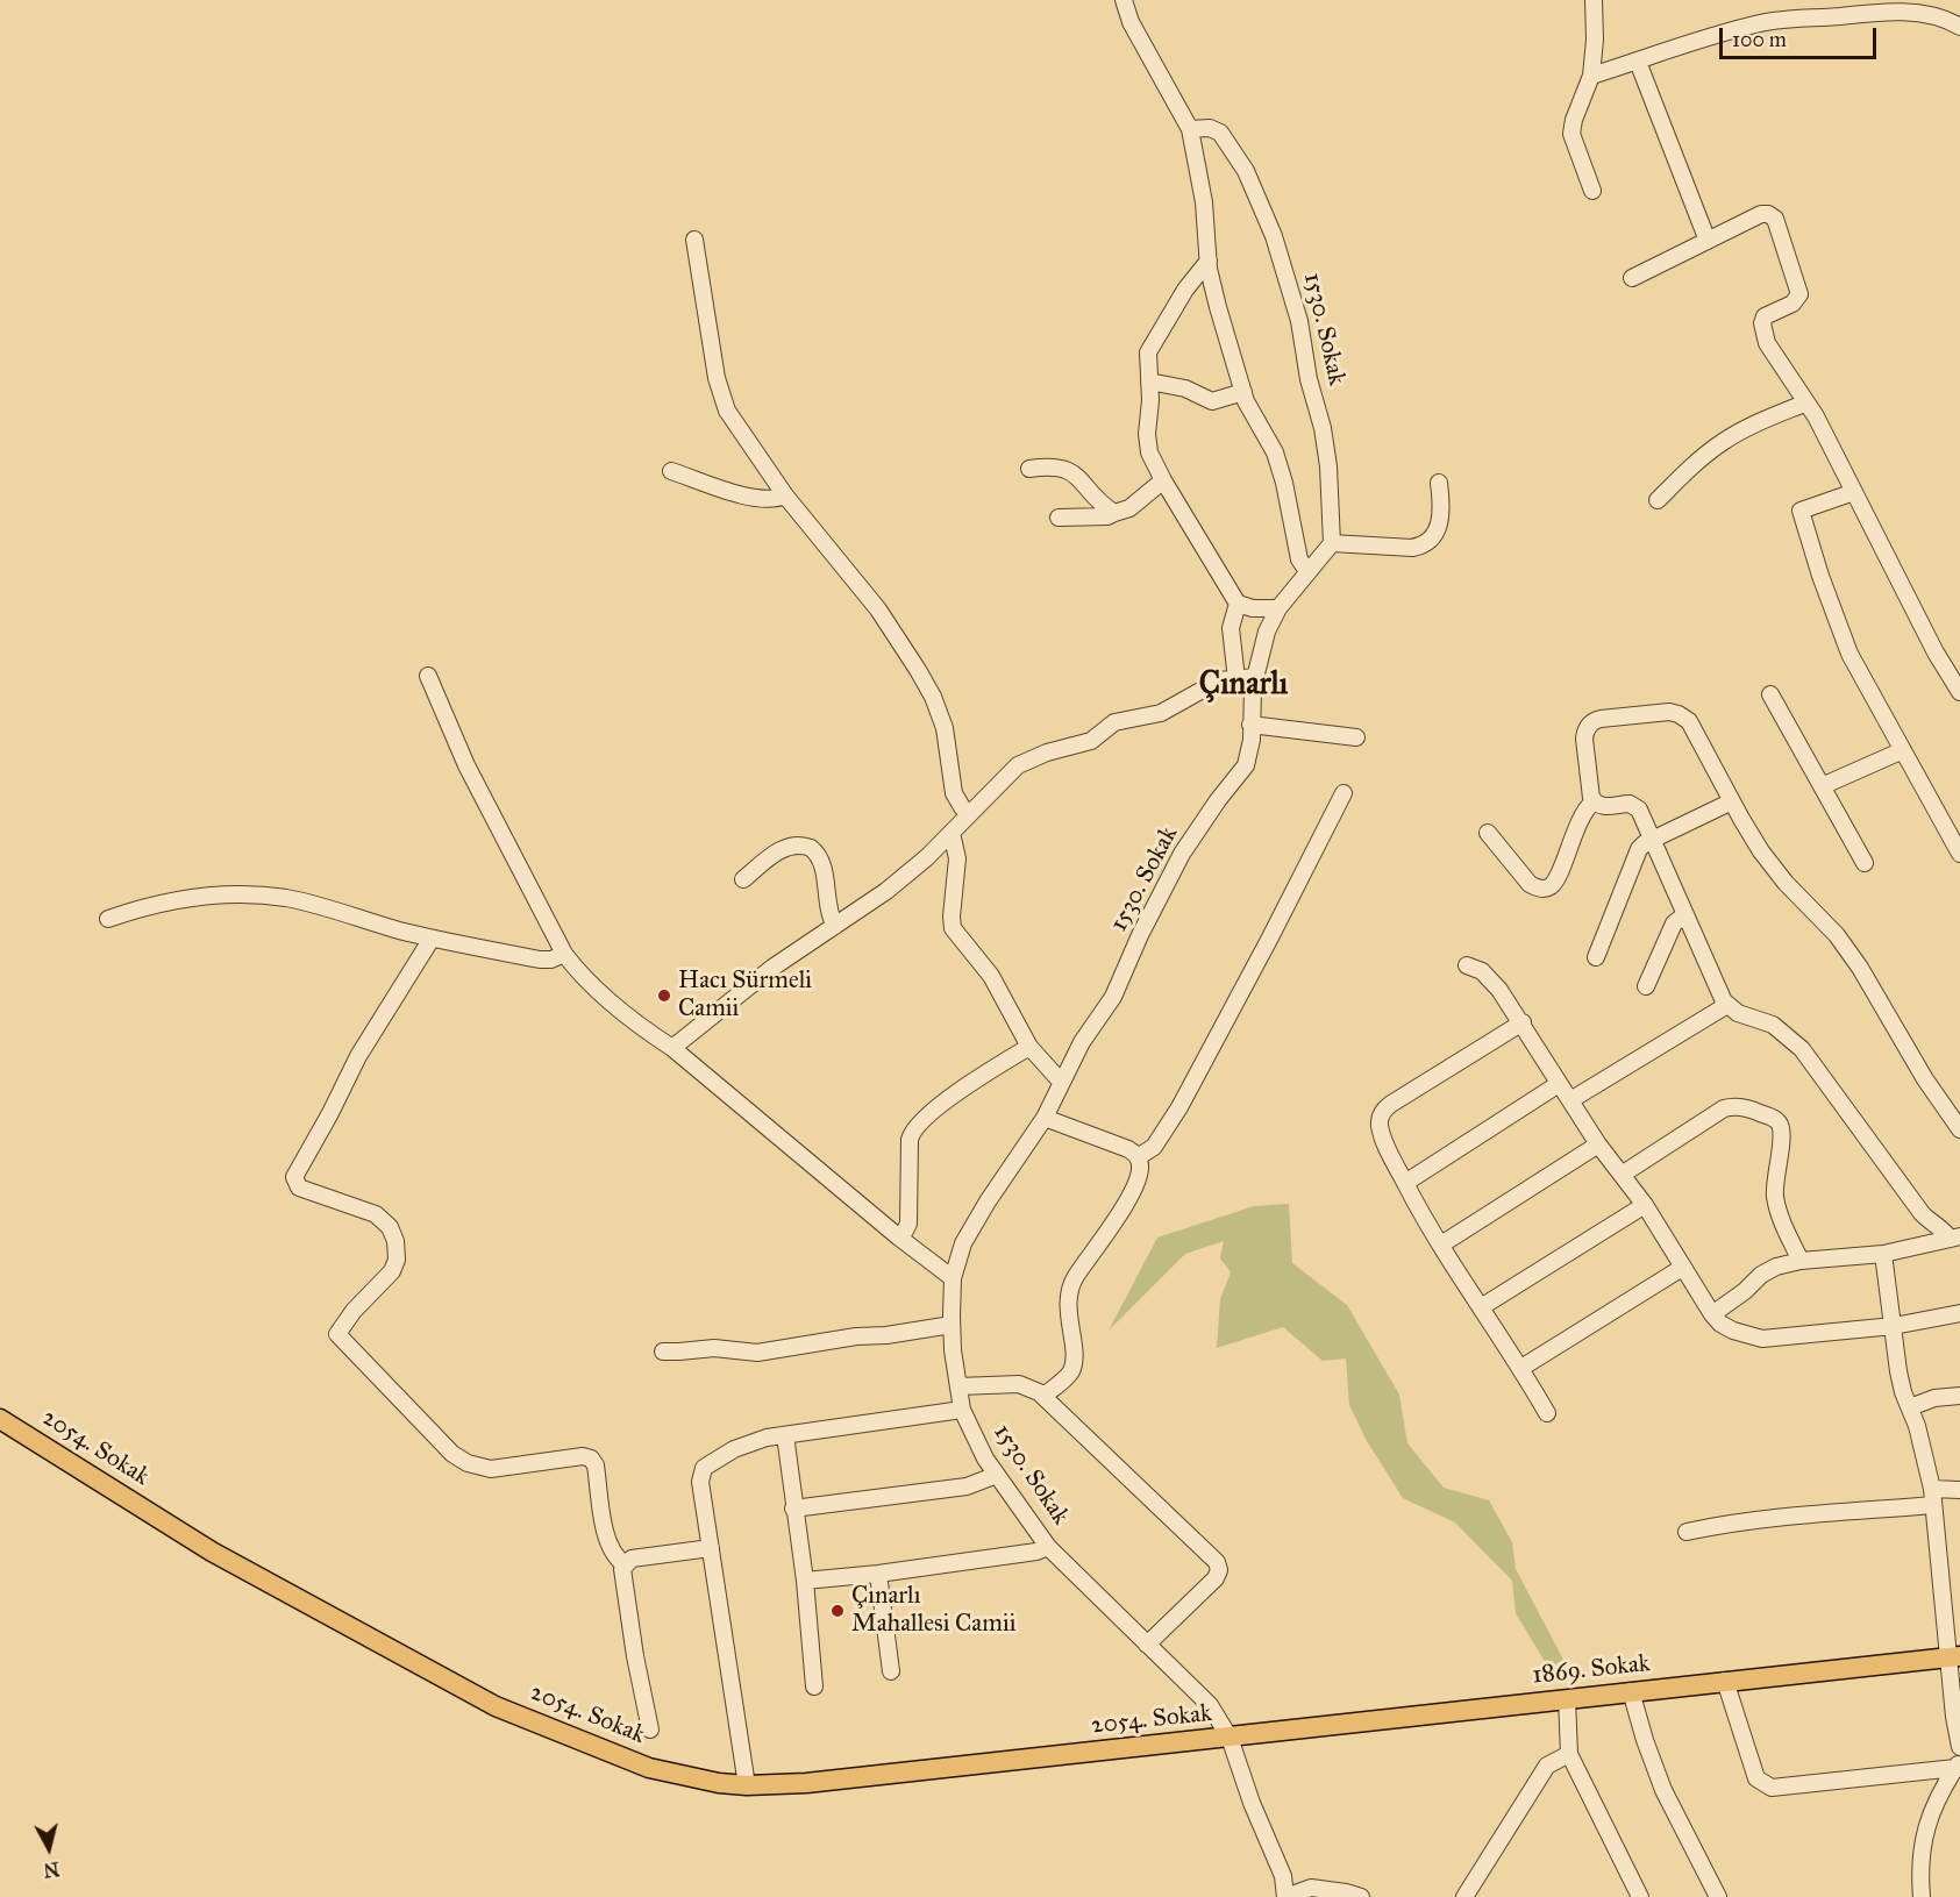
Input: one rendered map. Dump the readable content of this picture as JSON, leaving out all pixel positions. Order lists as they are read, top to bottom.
{
  "streets": {
    "main road": ["2054. Sokak", "1869. Sokak"],
    "street": ["1530. Sokak"]
  },
  "crossings": [
    ["1530. Sokak", "2054. Sokak"],
    ["1530. Sokak", "1869. Sokak"],
    ["2054. Sokak", "1869. Sokak"]
  ],
  "districts": ["Çınarlı"],
  "places": ["Hacı Sürmeli Camii", "Çınarlı Mahallesi Camii"],
  "scale_bar": "100 m",
  "north": "bottom"
}
